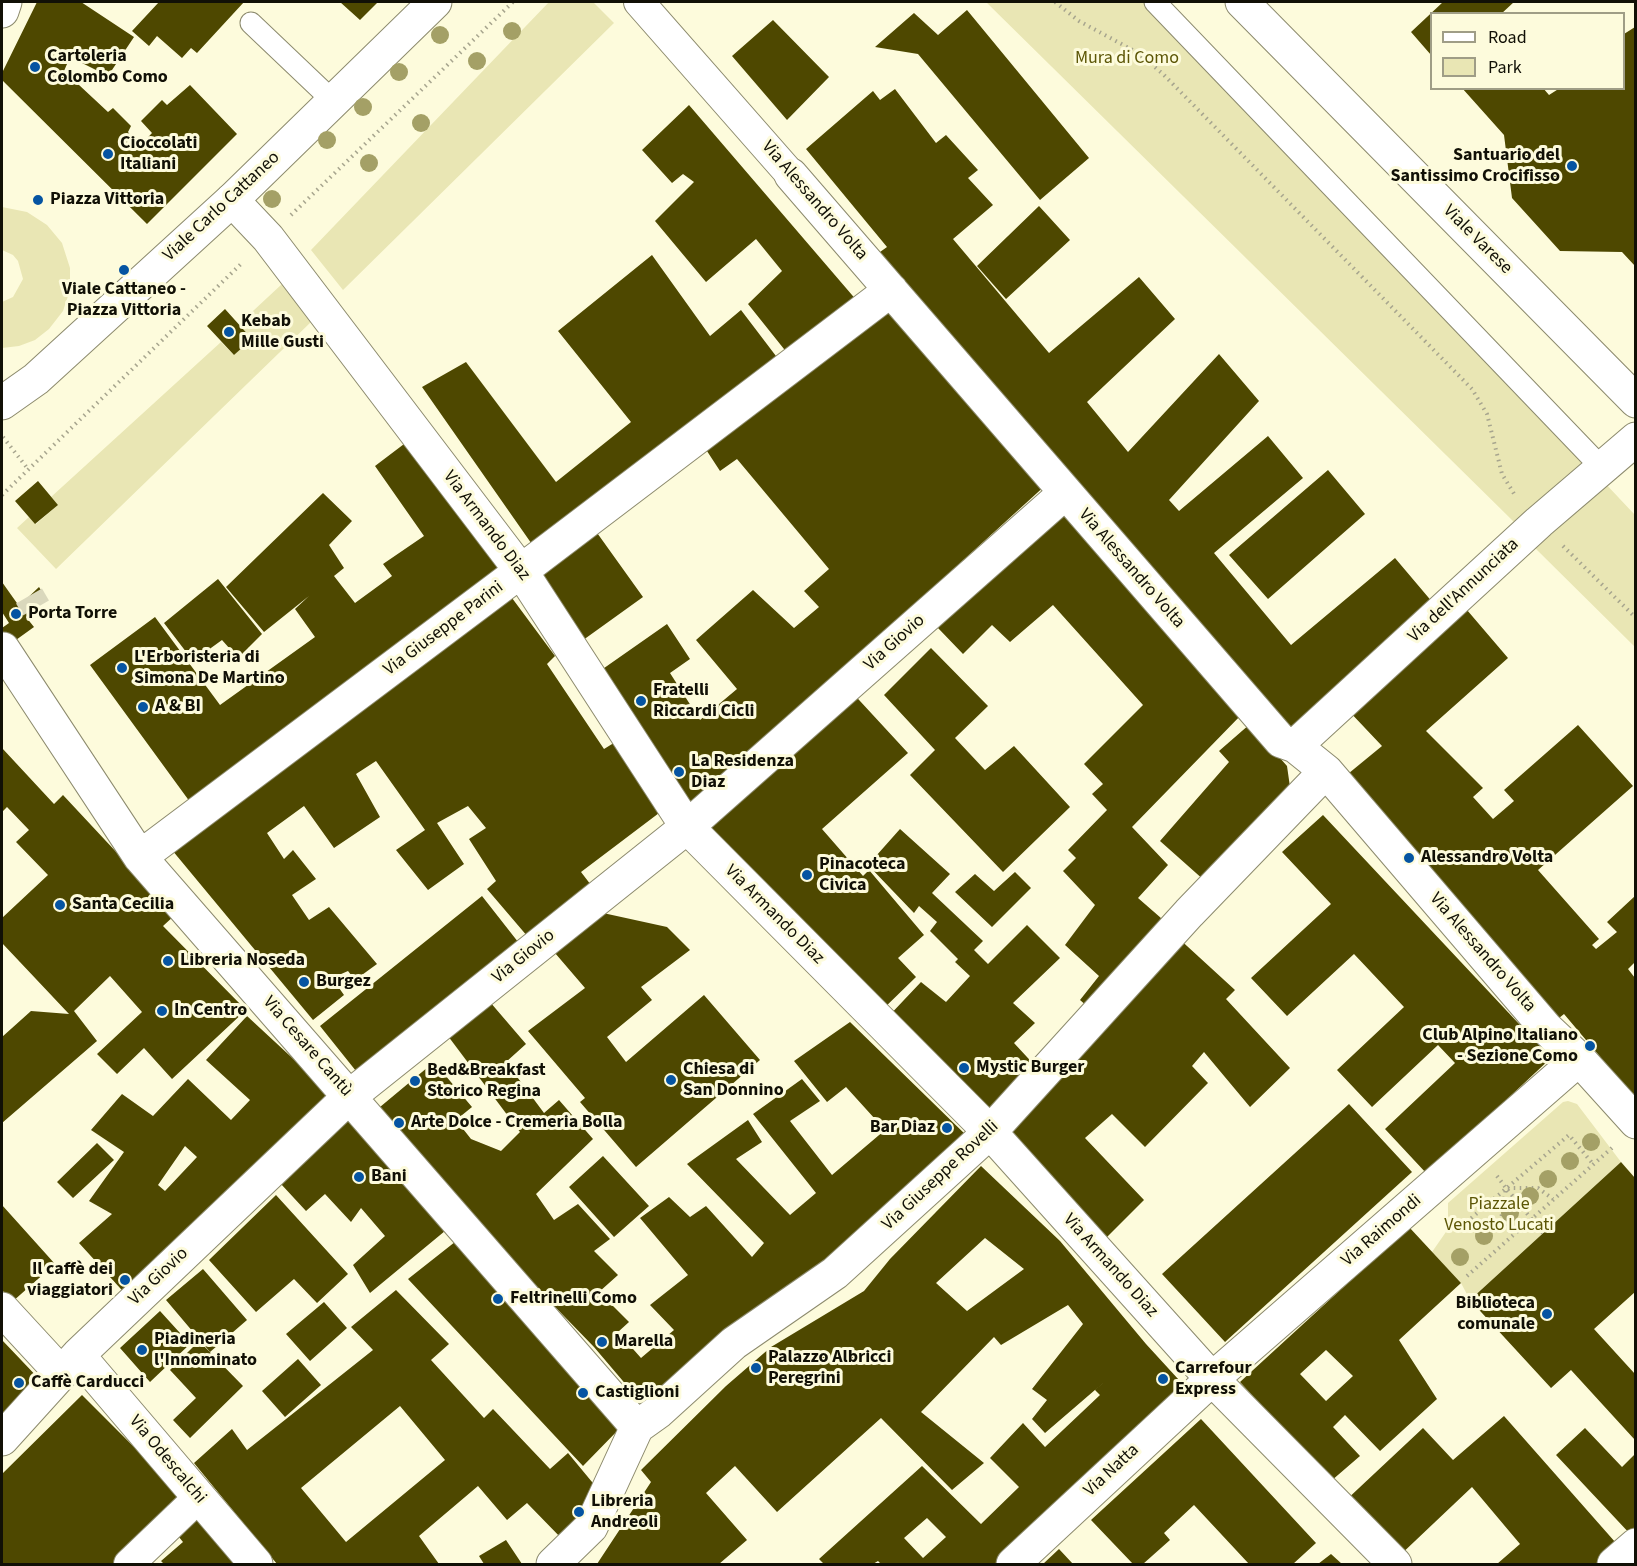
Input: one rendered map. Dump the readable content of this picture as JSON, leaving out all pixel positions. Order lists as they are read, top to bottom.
{
  "streets": {
    "street": [
      "Via Alessandro Volta",
      "Viale Carlo Cattaneo",
      "Viale Varese",
      "Via Armando Diaz",
      "Via dell'Annunciata",
      "Via Giuseppe Parini",
      "Via Giovio",
      "Via Cesare Cantù",
      "Via Giuseppe Rovelli",
      "Via Raimondi",
      "Via Odescalchi",
      "Via Natta"
    ]
  },
  "crossings": [
    ["Via Alessandro Volta", "Via dell'Annunciata"],
    ["Via Alessandro Volta", "Via Giuseppe Parini"],
    ["Via Alessandro Volta", "Via Giovio"],
    ["Via Alessandro Volta", "Via Giuseppe Rovelli"],
    ["Via Alessandro Volta", "Via Raimondi"],
    ["Viale Carlo Cattaneo", "Via Armando Diaz"],
    ["Via Armando Diaz", "Via Giuseppe Parini"],
    ["Via Armando Diaz", "Via Giovio"],
    ["Via Armando Diaz", "Via Giuseppe Rovelli"],
    ["Via Armando Diaz", "Via Raimondi"],
    ["Via Armando Diaz", "Via Natta"],
    ["Via Giuseppe Parini", "Via Cesare Cantù"],
    ["Via Giovio", "Via Cesare Cantù"],
    ["Via Giovio", "Via Odescalchi"],
    ["Via Cesare Cantù", "Via Giuseppe Rovelli"],
    ["Via Raimondi", "Via Natta"]
  ],
  "parks": ["Mura di Como", "Piazzale Venosto Lucati"],
  "places": [
    "Cartoleria Colombo Como",
    "Cioccolati Italiani",
    "Santuario del Santissimo Crocifisso",
    "Piazza Vittoria",
    "Viale Cattaneo - Piazza Vittoria",
    "Kebab Mille Gusti",
    "Porta Torre",
    "L'Erboristeria di Simona De Martino",
    "Fratelli Riccardi Cicli",
    "A & BI",
    "La Residenza Diaz",
    "Alessandro Volta",
    "Pinacoteca Civica",
    "Santa Cecilia",
    "Libreria Noseda",
    "Burgez",
    "In Centro",
    "Club Alpino Italiano - Sezione Como",
    "Mystic Burger",
    "Chiesa di San Donnino",
    "Bed&Breakfast Storico Regina",
    "Arte Dolce - Cremeria Bolla",
    "Bar Diaz",
    "Bani",
    "Il caffè dei viaggiatori",
    "Feltrinelli Como",
    "Biblioteca comunale",
    "Marella",
    "Piadineria l'Innominato",
    "Palazzo Albricci Peregrini",
    "Carrefour Express",
    "Caffè Carducci",
    "Castiglioni",
    "Libreria Andreoli"
  ],
  "legend": ["Road", "Park"]
}
